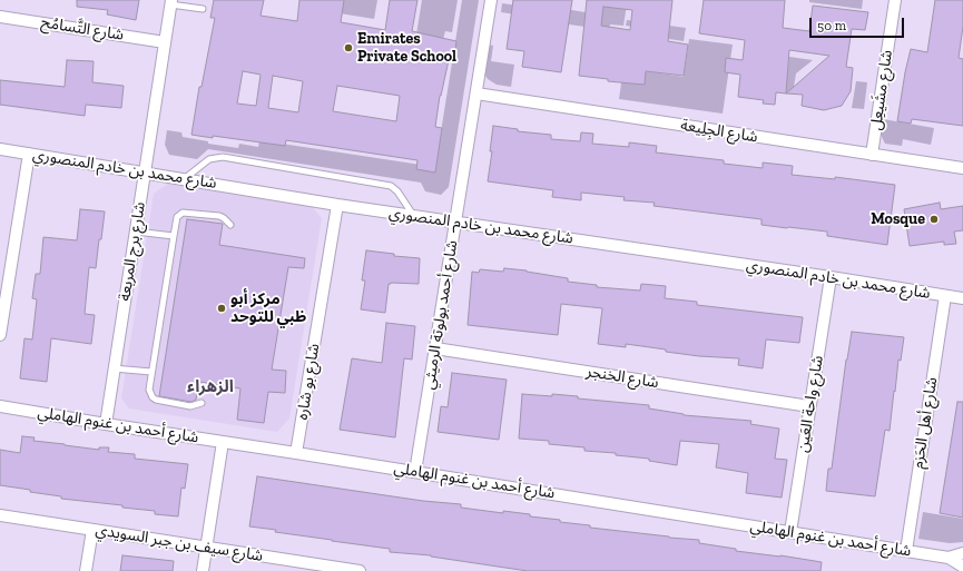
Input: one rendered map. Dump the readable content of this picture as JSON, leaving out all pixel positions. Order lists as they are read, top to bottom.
{
  "streets": {
    "street": [
      "شارع التَّسامُح",
      "شارع مشَيعِل",
      "شارع الجِلِيعة",
      "شارع محمد بن خادم المنصوري",
      "شارع برج المربعة",
      "شارع أحمد بولوتة الرميثي",
      "شارع الخنجر",
      "شارع بو شاره",
      "شارع واحة العَين",
      "شارع أهل الحَزم",
      "شارع أحمد بن غنوم الهاملي",
      "شارع سيف بن جبر السويدي"
    ]
  },
  "crossings": [
    ["شارع التَّسامُح", "شارع برج المربعة"],
    ["شارع مشَيعِل", "شارع الجِلِيعة"],
    ["شارع الجِلِيعة", "شارع أحمد بولوتة الرميثي"],
    ["شارع محمد بن خادم المنصوري", "شارع برج المربعة"],
    ["شارع محمد بن خادم المنصوري", "شارع أحمد بولوتة الرميثي"],
    ["شارع محمد بن خادم المنصوري", "شارع بو شاره"],
    ["شارع محمد بن خادم المنصوري", "شارع واحة العَين"],
    ["شارع محمد بن خادم المنصوري", "شارع أهل الحَزم"],
    ["شارع برج المربعة", "شارع أحمد بن غنوم الهاملي"],
    ["شارع أحمد بولوتة الرميثي", "شارع الخنجر"],
    ["شارع أحمد بولوتة الرميثي", "شارع أحمد بن غنوم الهاملي"],
    ["شارع الخنجر", "شارع واحة العَين"],
    ["شارع بو شاره", "شارع أحمد بن غنوم الهاملي"],
    ["شارع واحة العَين", "شارع أحمد بن غنوم الهاملي"],
    ["شارع أهل الحَزم", "شارع أحمد بن غنوم الهاملي"]
  ],
  "districts": ["الزهراء"],
  "places": ["Emirates Private School", "Mosque", "مركز أبو ظبي للتوحد"],
  "scale_bar": "50 m"
}
